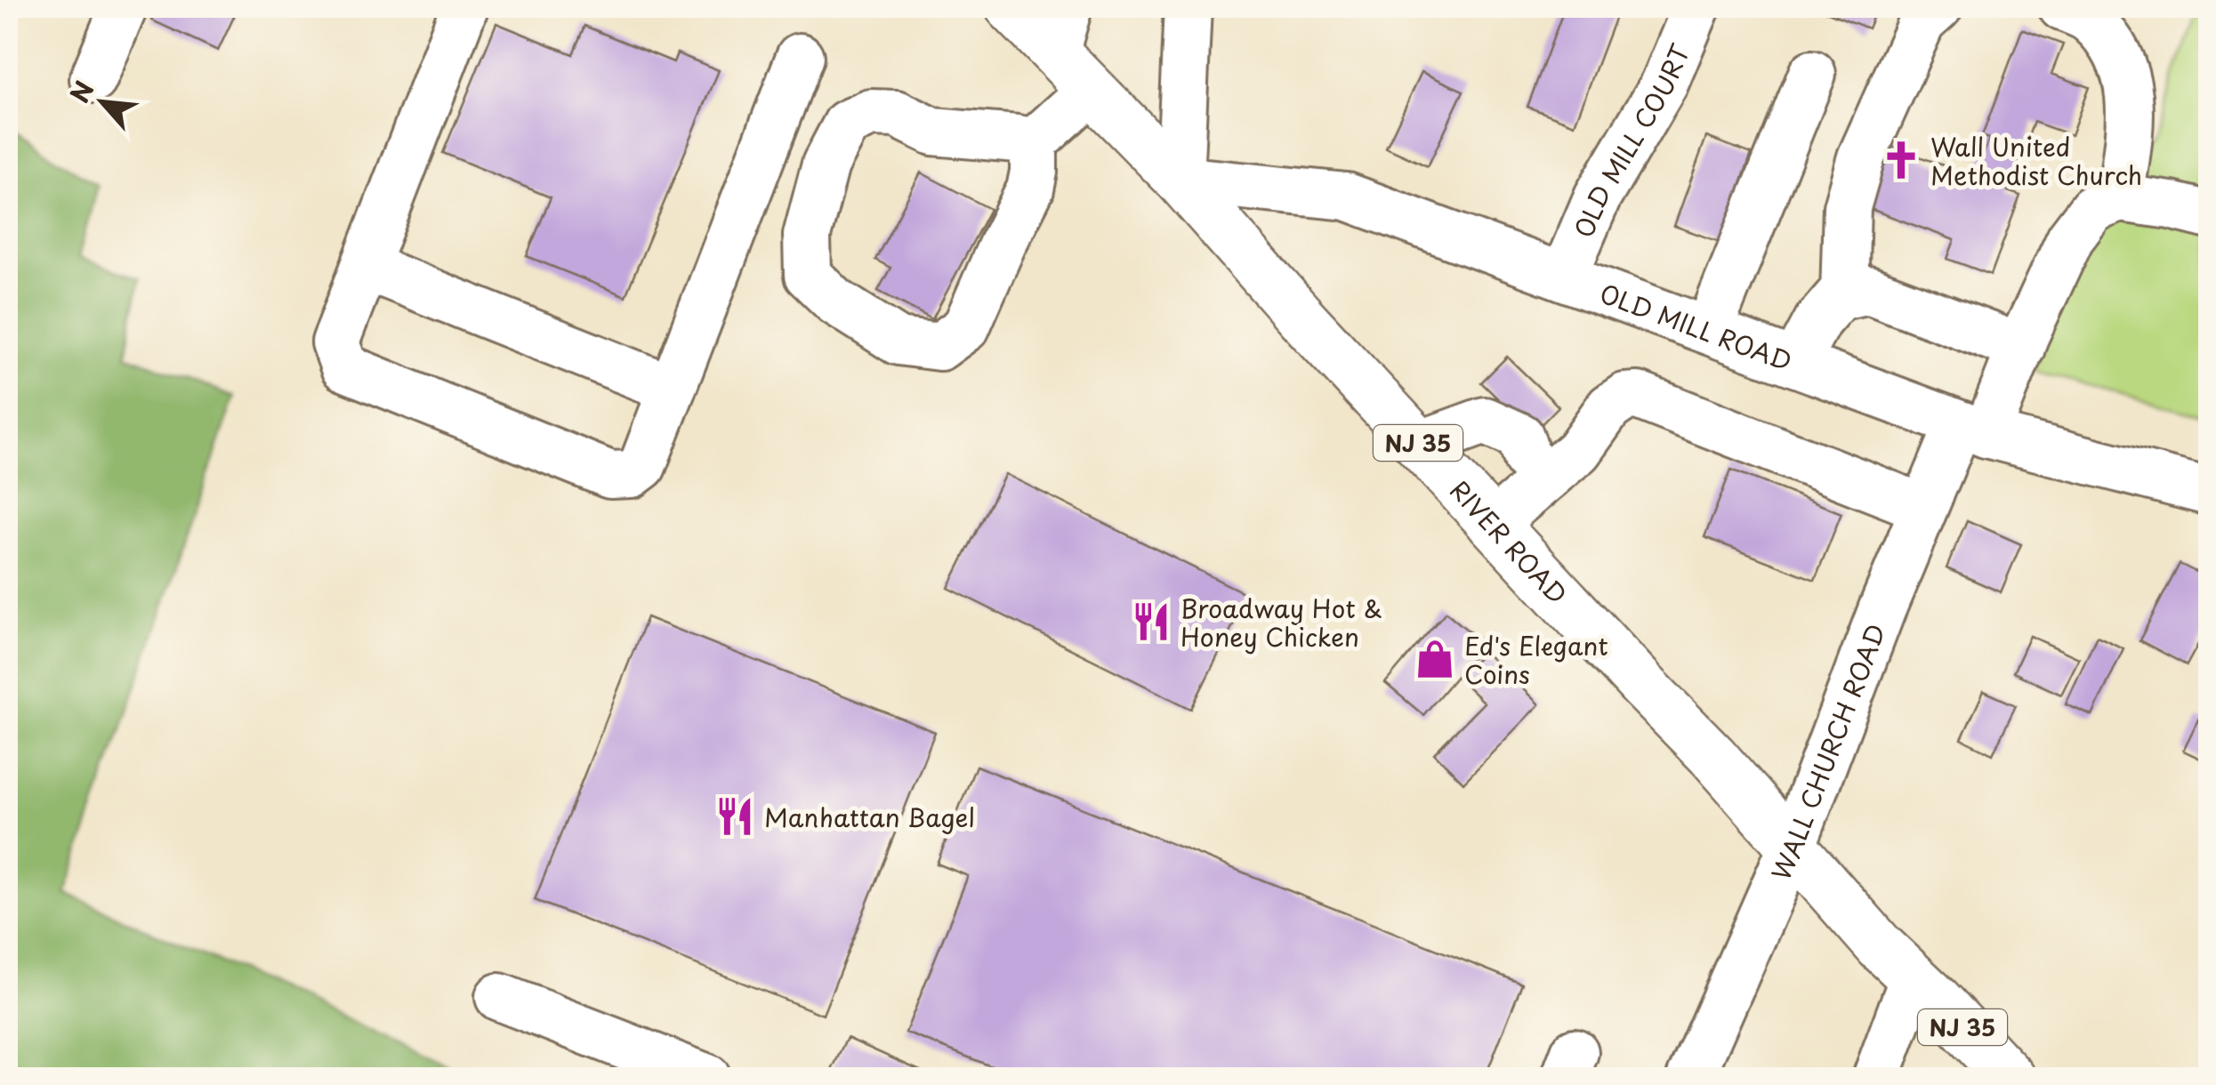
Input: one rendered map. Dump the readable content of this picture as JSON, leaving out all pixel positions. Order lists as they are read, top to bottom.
{
  "streets": {
    "highway": ["NJ 35", "RIVER ROAD"],
    "street": ["OLD MILL COURT", "OLD MILL ROAD", "WALL CHURCH ROAD"]
  },
  "crossings": [
    ["OLD MILL COURT", "OLD MILL ROAD"],
    ["OLD MILL ROAD", "RIVER ROAD"],
    ["OLD MILL ROAD", "WALL CHURCH ROAD"],
    ["RIVER ROAD", "WALL CHURCH ROAD"]
  ],
  "places": {
    "church": ["Wall United Methodist Church"],
    "restaurant": ["Broadway Hot & Honey Chicken", "Manhattan Bagel"],
    "shop": ["Ed's Elegant Coins"]
  },
  "north": "top left"
}
